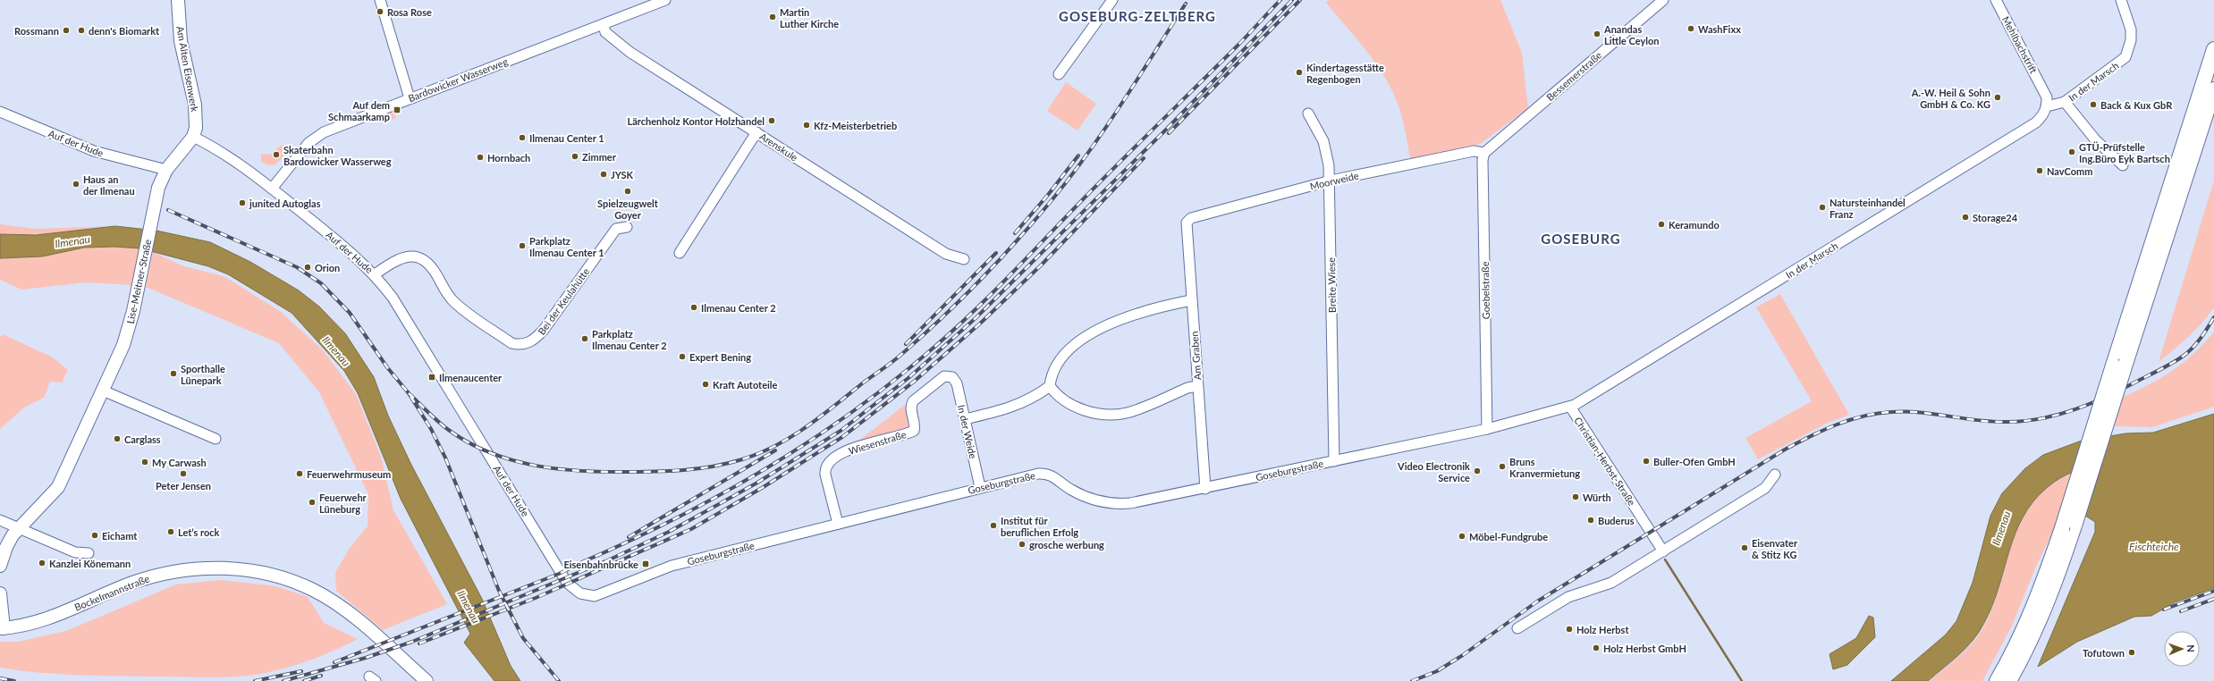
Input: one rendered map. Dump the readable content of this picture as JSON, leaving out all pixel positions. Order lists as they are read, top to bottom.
{
  "streets": {
    "main road": ["Am Alten Eisenwerk", "Lise-Meitner-Straße", "Bockelmannstraße"],
    "street": [
      "Mehlbachstrift",
      "Bessemerstraße",
      "Bardowicker Wasserweg",
      "In der Marsch",
      "Auf der Hude",
      "Arenskule",
      "Moorweide",
      "Breite Wiese",
      "Goebelstraße",
      "Bei der Keulahütte",
      "Am Graben",
      "In der Weide",
      "Wiesenstraße",
      "Christian-Herbst-Straße",
      "Goseburgstraße"
    ]
  },
  "crossings": [
    ["Mehlbachstrift", "In der Marsch"],
    ["Am Alten Eisenwerk", "Auf der Hude"],
    ["Bessemerstraße", "Moorweide"],
    ["Bessemerstraße", "Goebelstraße"],
    ["Bardowicker Wasserweg", "Auf der Hude"],
    ["Bardowicker Wasserweg", "Arenskule"],
    ["In der Marsch", "Christian-Herbst-Straße"],
    ["In der Marsch", "Goseburgstraße"],
    ["Auf der Hude", "Lise-Meitner-Straße"],
    ["Auf der Hude", "Bei der Keulahütte"],
    ["Auf der Hude", "Goseburgstraße"],
    ["Moorweide", "Breite Wiese"],
    ["Moorweide", "Goebelstraße"],
    ["Moorweide", "Am Graben"],
    ["Breite Wiese", "Goseburgstraße"],
    ["Goebelstraße", "Goseburgstraße"],
    ["Am Graben", "Goseburgstraße"],
    ["In der Weide", "Wiesenstraße"],
    ["In der Weide", "Goseburgstraße"],
    ["Wiesenstraße", "Goseburgstraße"],
    ["Christian-Herbst-Straße", "Goseburgstraße"]
  ],
  "districts": ["GOSEBURG-ZELTBERG", "GOSEBURG"],
  "water": ["Ilmenau", "Fischteiche"],
  "places": {
    "other": [
      "Rosa Rose",
      "Martin Luther Kirche",
      "WashFixx",
      "Rossmann",
      "denn's Biomarkt",
      "Anandas Little Ceylon",
      "Kindertagesstätte Regenbogen",
      "A.-W. Heil & Sohn GmbH & Co. KG",
      "Back & Kux GbR",
      "Lärchenholz Kontor Holzhandel",
      "Kfz-Meisterbetrieb",
      "Ilmenau Center 1",
      "GTÜ-Prüfstelle Ing.Büro Eyk Bartsch",
      "Skaterbahn Bardowicker Wasserweg",
      "Zimmer",
      "Hornbach",
      "NavComm",
      "JYSK",
      "Haus an der Ilmenau",
      "Spielzeugwelt Goyer",
      "junited Autoglas",
      "Natursteinhandel Franz",
      "Storage24",
      "Keramundo",
      "Parkplatz Ilmenau Center 1",
      "Orion",
      "Ilmenau Center 2",
      "Parkplatz Ilmenau Center 2",
      "Expert Bening",
      "Sporthalle Lünepark",
      "Kraft Autoteile",
      "Carglass",
      "Buller-Ofen GmbH",
      "My Carwash",
      "Bruns Kranvermietung",
      "Video Electronik Service",
      "Peter Jensen",
      "Feuerwehrmuseum",
      "Würth",
      "Feuerwehr Lüneburg",
      "Buderus",
      "Institut für beruflichen Erfolg",
      "Let’s rock",
      "Eichamt",
      "Möbel-Fundgrube",
      "grosche werbung",
      "Eisenvater & Stitz KG",
      "Kanzlei Könemann",
      "Holz Herbst",
      "Holz Herbst GmbH",
      "Tofutown"
    ],
    "transit": ["Auf dem Schmaarkamp", "Ilmenaucenter", "Eisenbahnbrücke"]
  },
  "north": "right"
}
